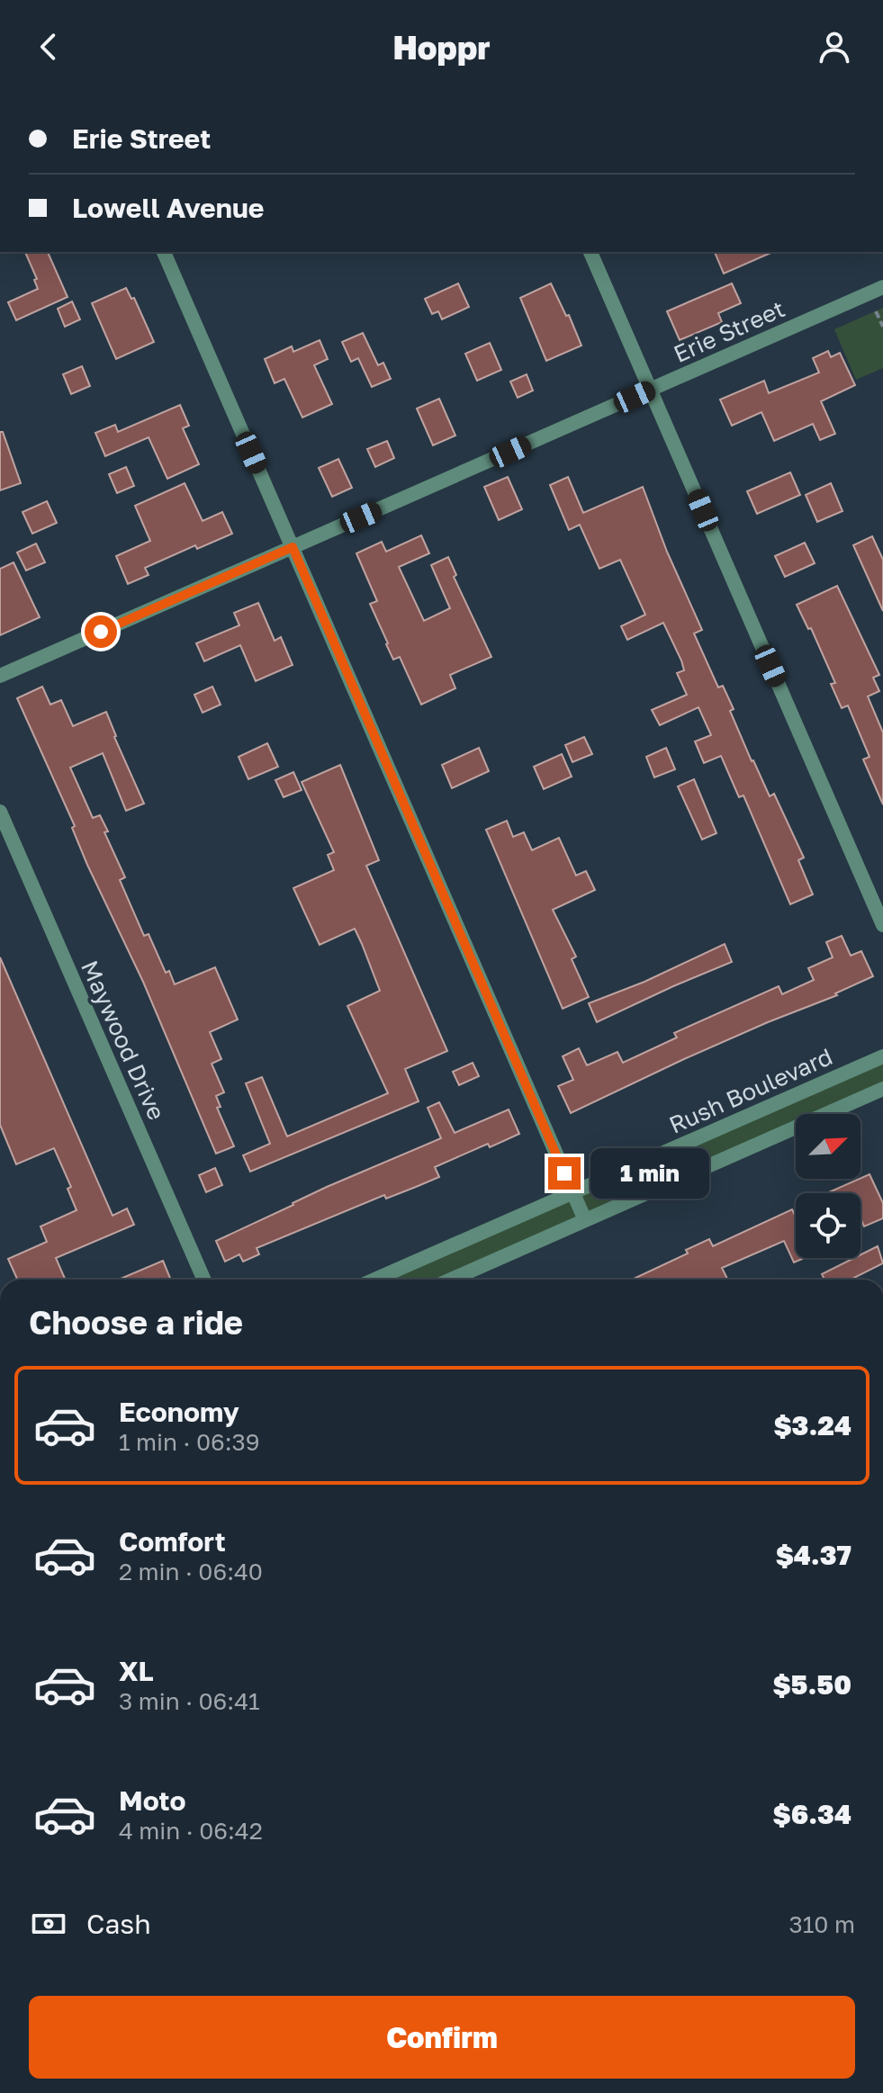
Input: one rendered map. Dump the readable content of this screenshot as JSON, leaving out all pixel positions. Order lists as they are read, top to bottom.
{
  "streets": {
    "street": ["Erie Street", "Maywood Drive", "Rush Boulevard"]
  },
  "north": "top right",
  "page": {
    "header": "Hoppr",
    "banner": ["Erie Street", "Lowell Avenue"],
    "bubble": "1 min",
    "heading": "Choose a ride",
    "list": [
      {
        "name": "Economy",
        "note": "1 min · 06:39",
        "value": "$3.24"
      },
      {
        "name": "Comfort",
        "note": "2 min · 06:40",
        "value": "$4.37"
      },
      {
        "name": "XL",
        "note": "3 min · 06:41",
        "value": "$5.50"
      },
      {
        "name": "Moto",
        "note": "4 min · 06:42",
        "value": "$6.34"
      }
    ],
    "pay": ["Cash", "310 m"],
    "buttons": "Confirm"
  }
}
